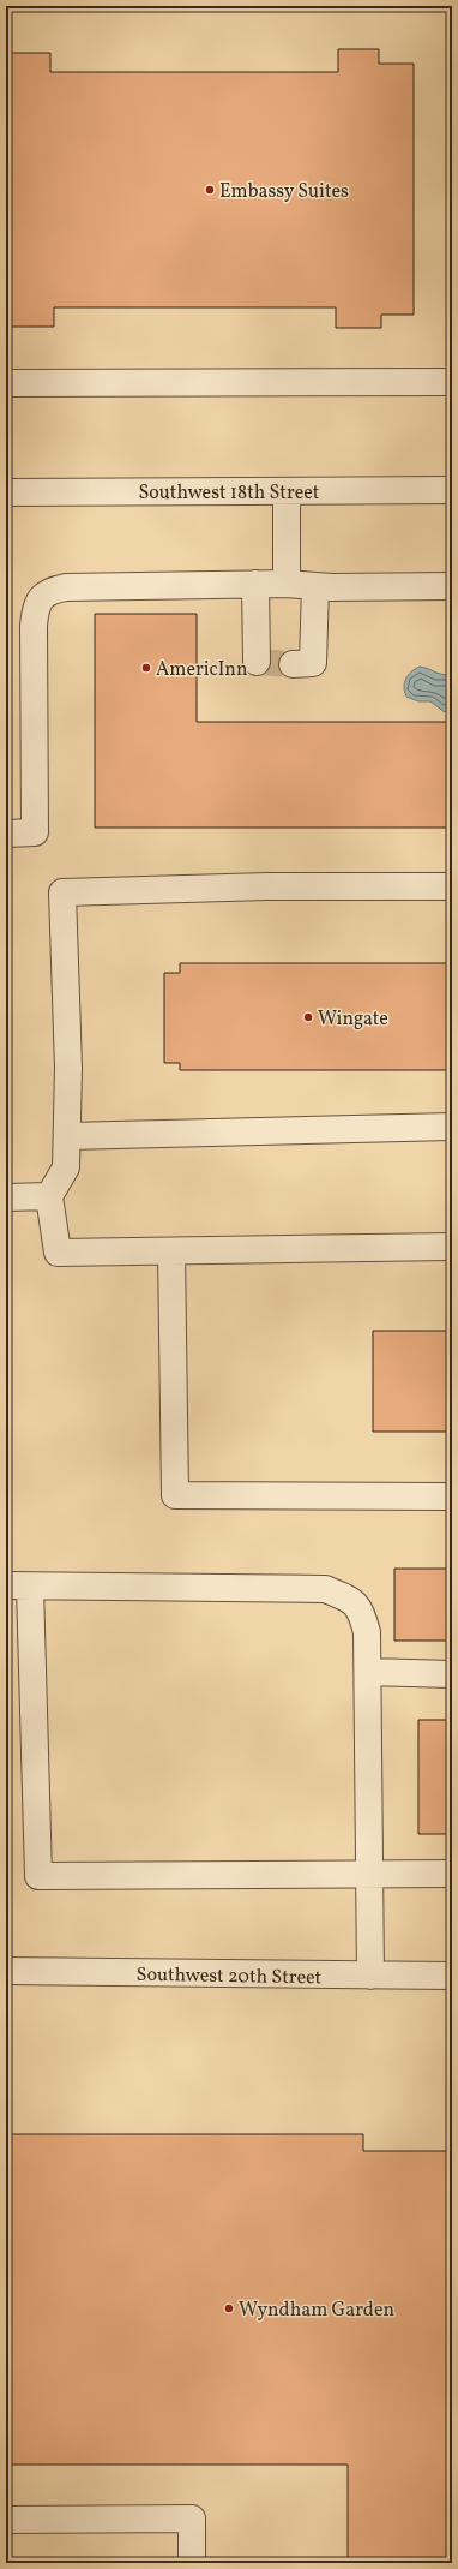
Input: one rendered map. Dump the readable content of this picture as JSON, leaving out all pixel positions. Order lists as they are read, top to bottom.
{
  "streets": {
    "street": ["Southwest 18th Street", "Southwest 20th Street"]
  },
  "places": [
    "Embassy Suites",
    "AmericInn",
    "Wingate",
    "Wyndham Garden"
  ]
}
